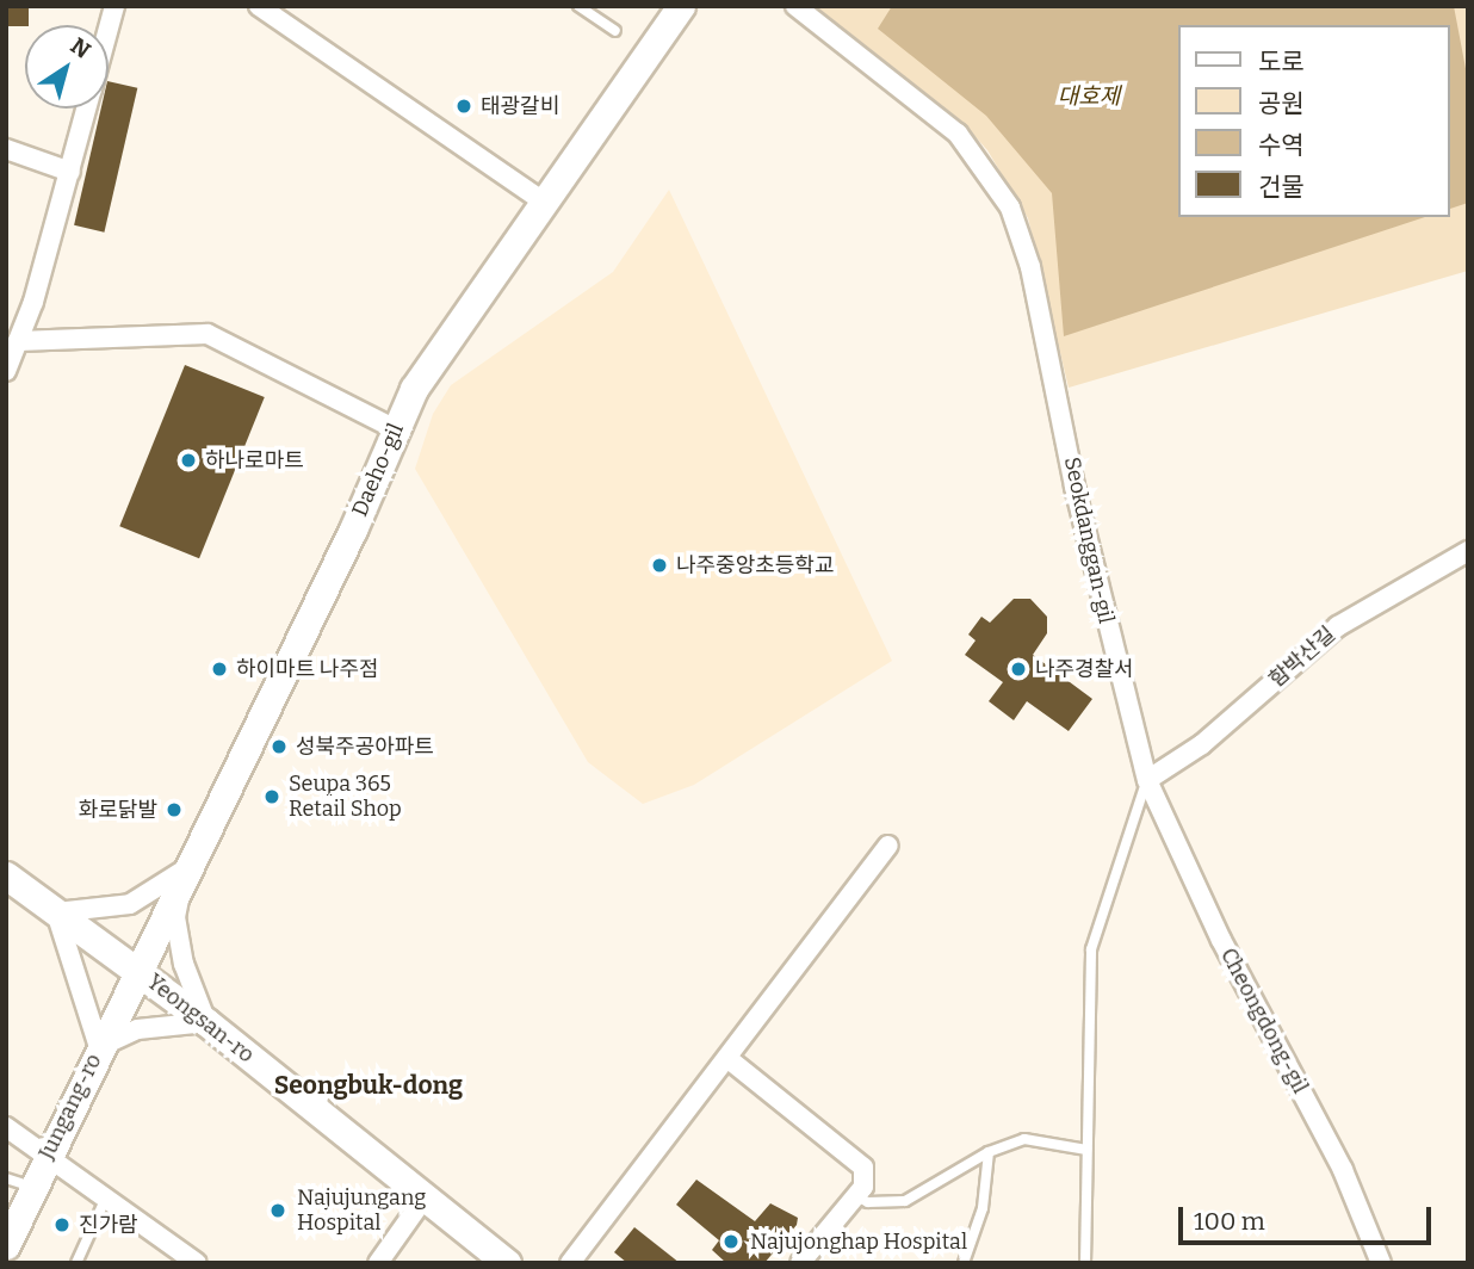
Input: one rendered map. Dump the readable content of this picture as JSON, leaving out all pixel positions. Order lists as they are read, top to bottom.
{
  "streets": {
    "street": [
      "Daeho-gil",
      "Seokdanggan-gil",
      "함박산길",
      "Yeongsan-ro",
      "Cheongdong-gil",
      "Jungang-ro"
    ]
  },
  "crossings": [
    ["Daeho-gil", "Yeongsan-ro"],
    ["Daeho-gil", "Jungang-ro"],
    ["Seokdanggan-gil", "함박산길"],
    ["Seokdanggan-gil", "Cheongdong-gil"],
    ["함박산길", "Cheongdong-gil"],
    ["Yeongsan-ro", "Jungang-ro"]
  ],
  "districts": ["Seongbuk-dong"],
  "water": ["대호제"],
  "places": [
    "태광갈비",
    "하나로마트",
    "나주중앙초등학교",
    "하이마트 나주점",
    "나주경찰서",
    "성북주공아파트",
    "Seupa 365 Retail Shop",
    "화로닭발",
    "Najujungang Hospital",
    "진가람",
    "Najujonghap Hospital"
  ],
  "legend": [
    "도로",
    "공원",
    "수역",
    "건물"
  ],
  "scale_bar": "100 m",
  "north": "top right"
}
